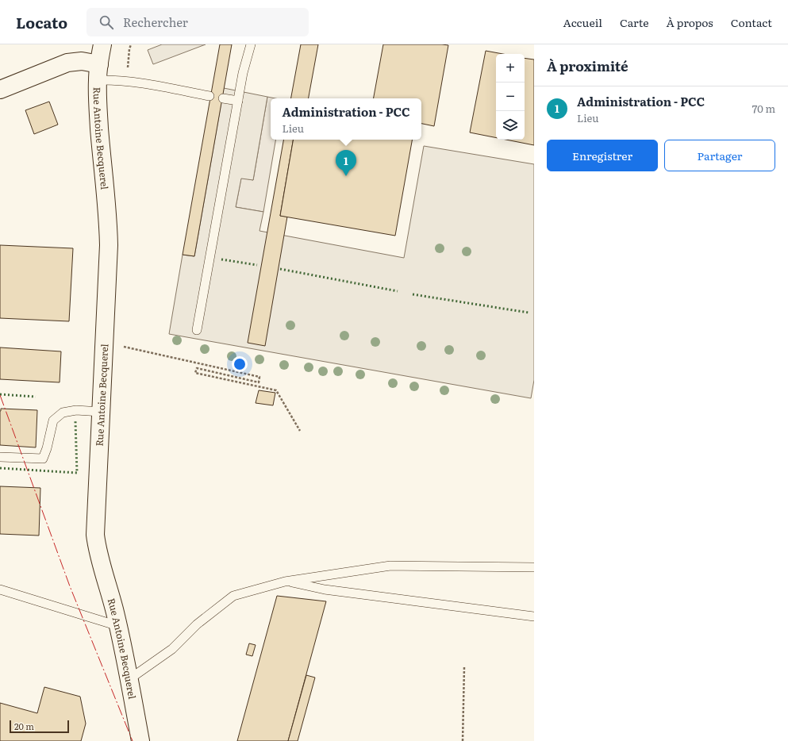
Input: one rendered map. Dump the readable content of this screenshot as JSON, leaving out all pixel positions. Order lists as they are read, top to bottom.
{
  "streets": {
    "street": ["Rue Antoine Becquerel"]
  },
  "scale_bar": "20 m",
  "page": {
    "header": "Locato",
    "search": "Rechercher",
    "nav": [
      "Accueil",
      "Carte",
      "À propos",
      "Contact"
    ],
    "heading": "À proximité",
    "map_buttons": ["+", "−"],
    "list": [
      {
        "mark": "1",
        "name": "Administration - PCC",
        "note": "Lieu",
        "value": "70 m"
      }
    ],
    "popup": ["Administration - PCC", "Lieu"],
    "buttons": ["Enregistrer", "Partager"],
    "pins": "1",
    "scale": "20 m"
  }
}
